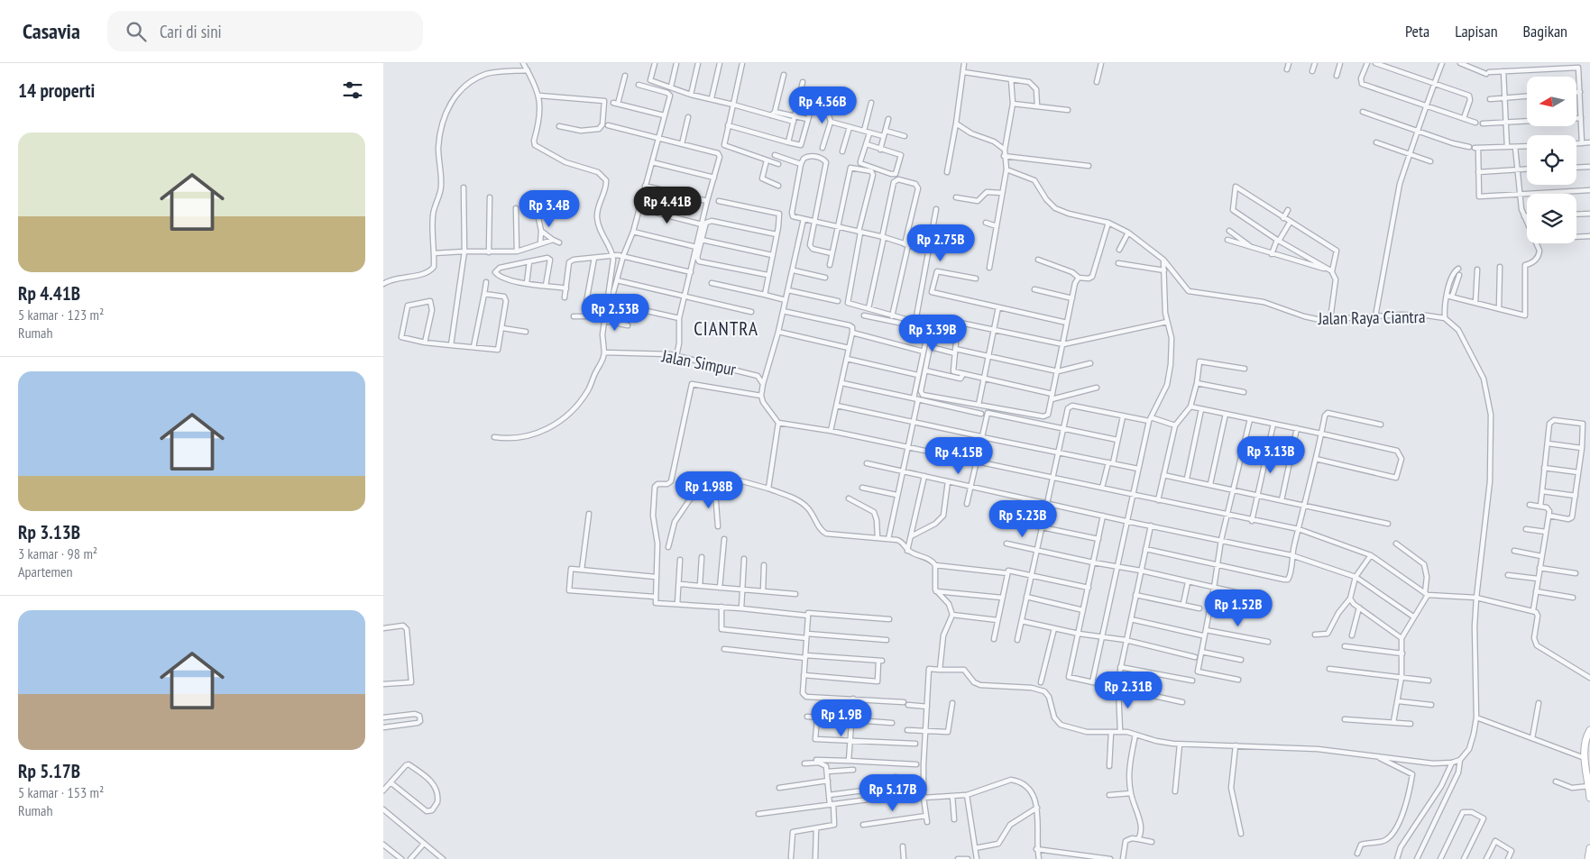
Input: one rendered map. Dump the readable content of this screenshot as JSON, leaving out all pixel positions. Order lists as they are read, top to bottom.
{
  "streets": {
    "street": ["Jalan Raya Ciantra", "Jalan Simpur"]
  },
  "districts": ["CIANTRA"],
  "north": "left",
  "page": {
    "header": "Casavia",
    "search": "Cari di sini",
    "nav": ["Peta", "Lapisan", "Bagikan"],
    "heading": "14 properti",
    "price": [
      "Rp 4.56B",
      "Rp 4.41B",
      "Rp 3.4B",
      "Rp 2.75B",
      "Rp 2.53B",
      "Rp 3.39B",
      "Rp 3.13B",
      "Rp 4.15B",
      "Rp 1.98B",
      "Rp 5.23B",
      "Rp 1.52B",
      "Rp 2.31B",
      "Rp 1.9B",
      "Rp 5.17B"
    ],
    "list": [
      {
        "name": "Rp 4.41B",
        "note": "5 kamar · 123 m² · Rumah"
      },
      {
        "name": "Rp 3.13B",
        "note": "3 kamar · 98 m² · Apartemen"
      },
      {
        "name": "Rp 5.17B",
        "note": "5 kamar · 153 m² · Rumah"
      }
    ]
  }
}
